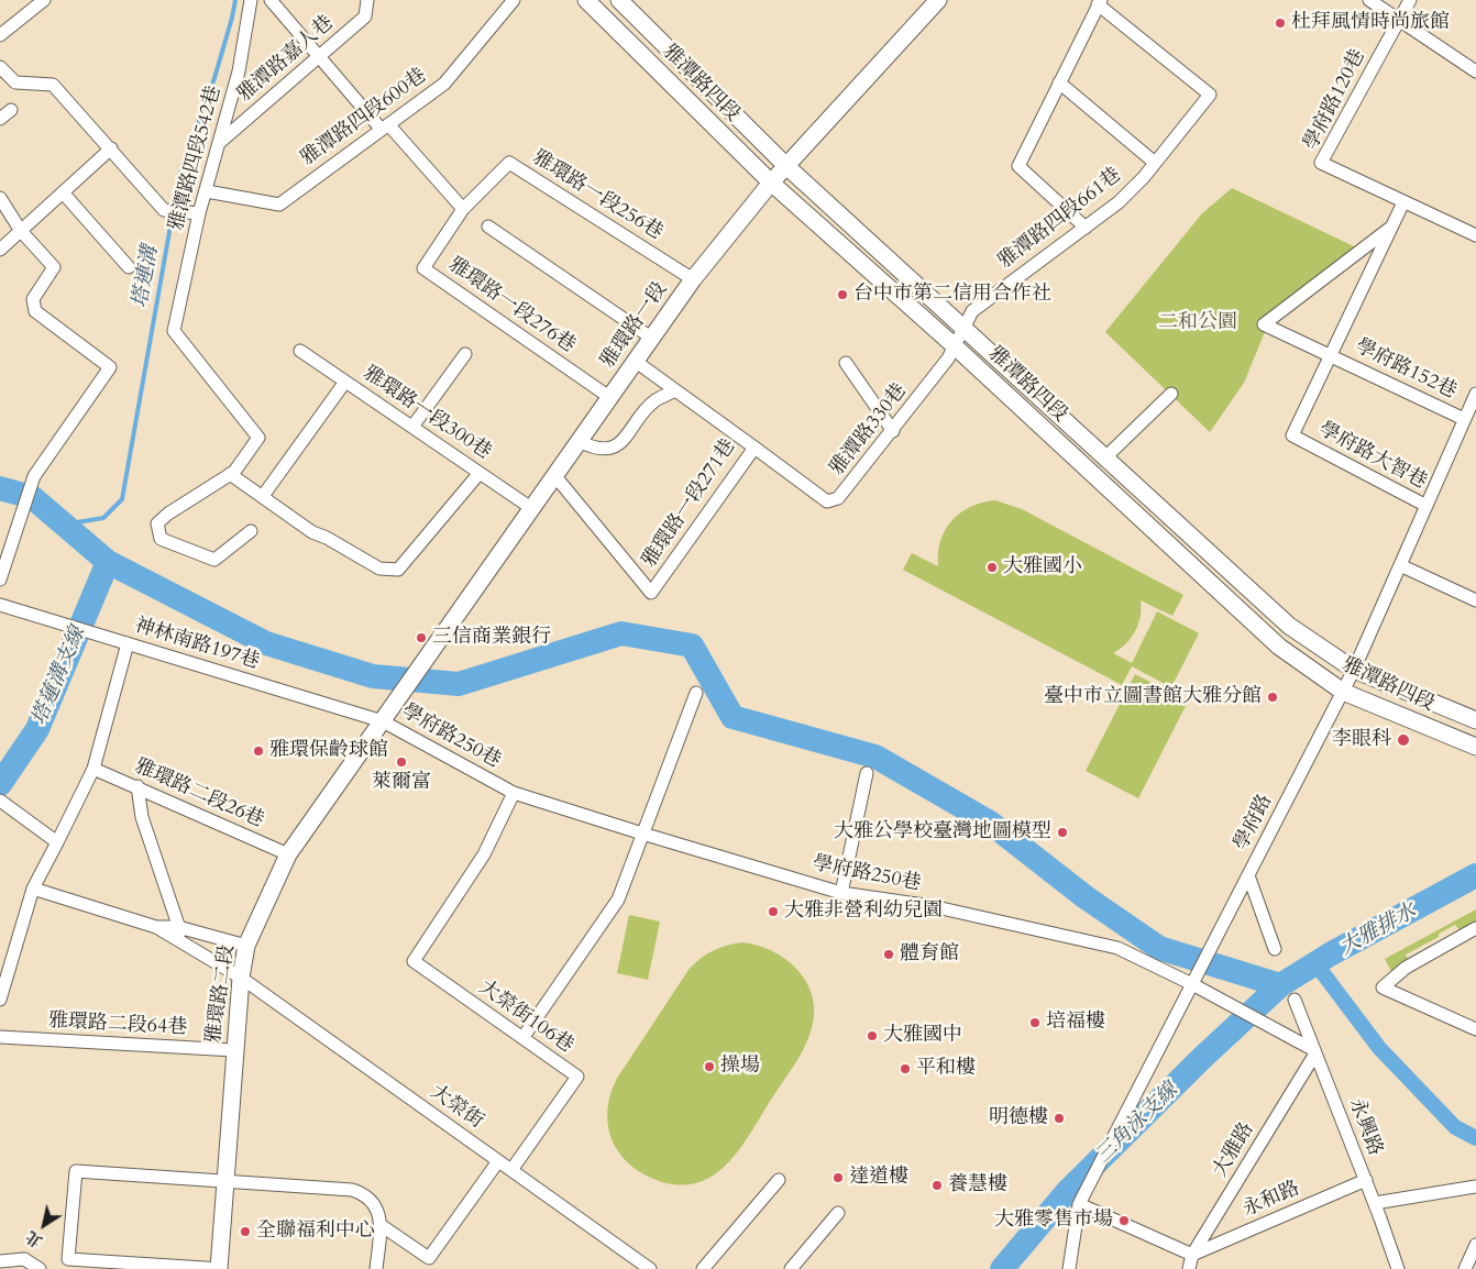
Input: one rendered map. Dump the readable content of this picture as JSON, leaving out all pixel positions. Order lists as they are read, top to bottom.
{
  "streets": {
    "street": [
      "雅潭路嘉人巷",
      "雅潭路四段",
      "學府路120巷",
      "雅潭路四段600巷",
      "雅潭路四段542巷",
      "雅環路一段256巷",
      "雅潭路四段661巷",
      "雅環路一段276巷",
      "雅環路一段",
      "學府路152巷",
      "雅環路一段300巷",
      "雅潭路330巷",
      "學府路大智巷",
      "雅環路一段271巷",
      "神林南路197巷",
      "學府路250巷",
      "雅環路二段26巷",
      "學府路",
      "雅環路二段",
      "大榮街106巷",
      "雅環路二段64巷",
      "大榮街",
      "永興路",
      "大雅路",
      "永和路"
    ]
  },
  "crossings": [
    ["雅潭路嘉人巷", "雅潭路四段542巷"],
    ["雅潭路四段", "雅潭路四段661巷"],
    ["雅潭路四段", "雅環路一段"],
    ["雅潭路四段", "雅潭路330巷"],
    ["雅潭路四段", "學府路"],
    ["學府路120巷", "學府路大智巷"],
    ["雅潭路四段600巷", "雅潭路四段542巷"],
    ["雅環路一段256巷", "雅環路一段276巷"],
    ["雅環路一段256巷", "雅環路一段"],
    ["雅潭路四段661巷", "雅潭路330巷"],
    ["雅環路一段276巷", "雅環路一段"],
    ["雅環路一段", "雅環路一段300巷"],
    ["雅環路一段", "雅環路一段271巷"],
    ["雅環路一段", "雅環路二段"],
    ["學府路152巷", "學府路大智巷"],
    ["學府路152巷", "學府路"],
    ["雅潭路330巷", "雅環路一段271巷"],
    ["學府路大智巷", "學府路"],
    ["神林南路197巷", "學府路250巷"],
    ["神林南路197巷", "雅環路二段"],
    ["學府路250巷", "學府路"],
    ["學府路250巷", "雅環路二段"],
    ["學府路250巷", "大榮街106巷"],
    ["學府路250巷", "永興路"],
    ["學府路250巷", "大雅路"],
    ["雅環路二段26巷", "雅環路二段"],
    ["雅環路二段", "雅環路二段64巷"],
    ["雅環路二段", "大榮街"],
    ["大榮街106巷", "大榮街"],
    ["永興路", "大雅路"],
    ["永興路", "永和路"],
    ["大雅路", "永和路"]
  ],
  "water": [
    "塔連溝",
    "塔蓮溝支線",
    "大雅排水",
    "三角泳支線"
  ],
  "parks": ["二和公園"],
  "places": [
    "杜拜風情時尚旅館",
    "台中市第二信用合作社",
    "大雅國小",
    "三信商業銀行",
    "臺中市立圖書館大雅分館",
    "李眼科",
    "雅環保齡球館",
    "萊爾富",
    "大雅公學校臺灣地圖模型",
    "大雅非營利幼兒園",
    "體育館",
    "培福樓",
    "大雅國中",
    "操場",
    "平和樓",
    "明德樓",
    "達道樓",
    "養慧樓",
    "大雅零售市場",
    "全聯福利中心"
  ],
  "north": "bottom left"
}
